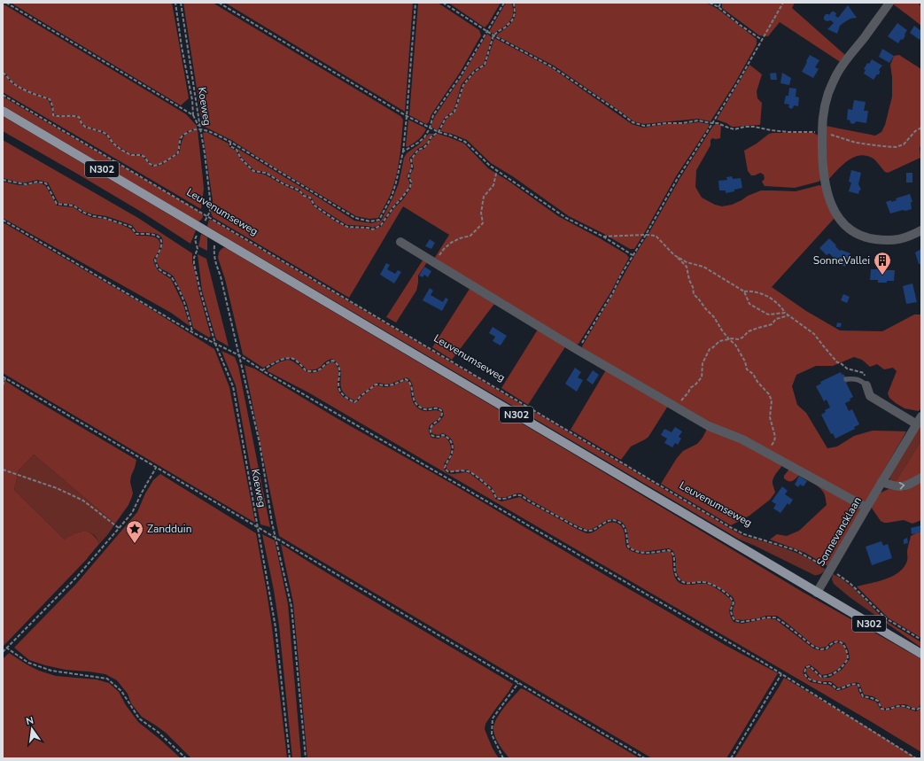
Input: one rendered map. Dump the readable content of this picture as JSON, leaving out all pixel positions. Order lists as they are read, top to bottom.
{
  "streets": {
    "main road": ["N302"],
    "street": ["Sonnevancklaan"],
    "path": ["Koeweg", "Leuvenumseweg"]
  },
  "crossings": [
    ["Koeweg", "N302"],
    ["N302", "Sonnevancklaan"],
    ["Leuvenumseweg", "Sonnevancklaan"]
  ],
  "places": {
    "building": ["SonneVallei"],
    "place": ["Zandduin"]
  },
  "north": "top"
}
